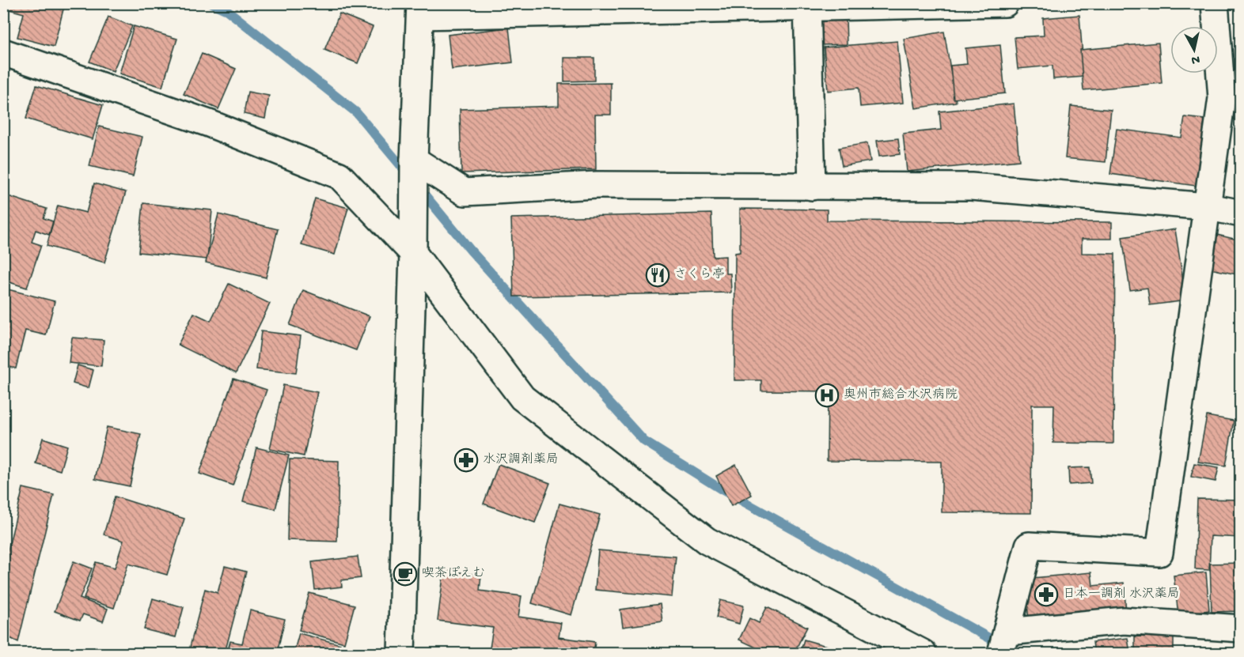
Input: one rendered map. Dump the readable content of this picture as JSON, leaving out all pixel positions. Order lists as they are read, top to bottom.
{
  "places": {
    "restaurant": ["さくら亭"],
    "hospital": ["奥州市総合水沢病院"],
    "pharmacy": ["水沢調剤薬局", "日本一調剤 水沢薬局"],
    "cafe": ["喫茶ぽえむ"]
  },
  "north": "bottom"
}
